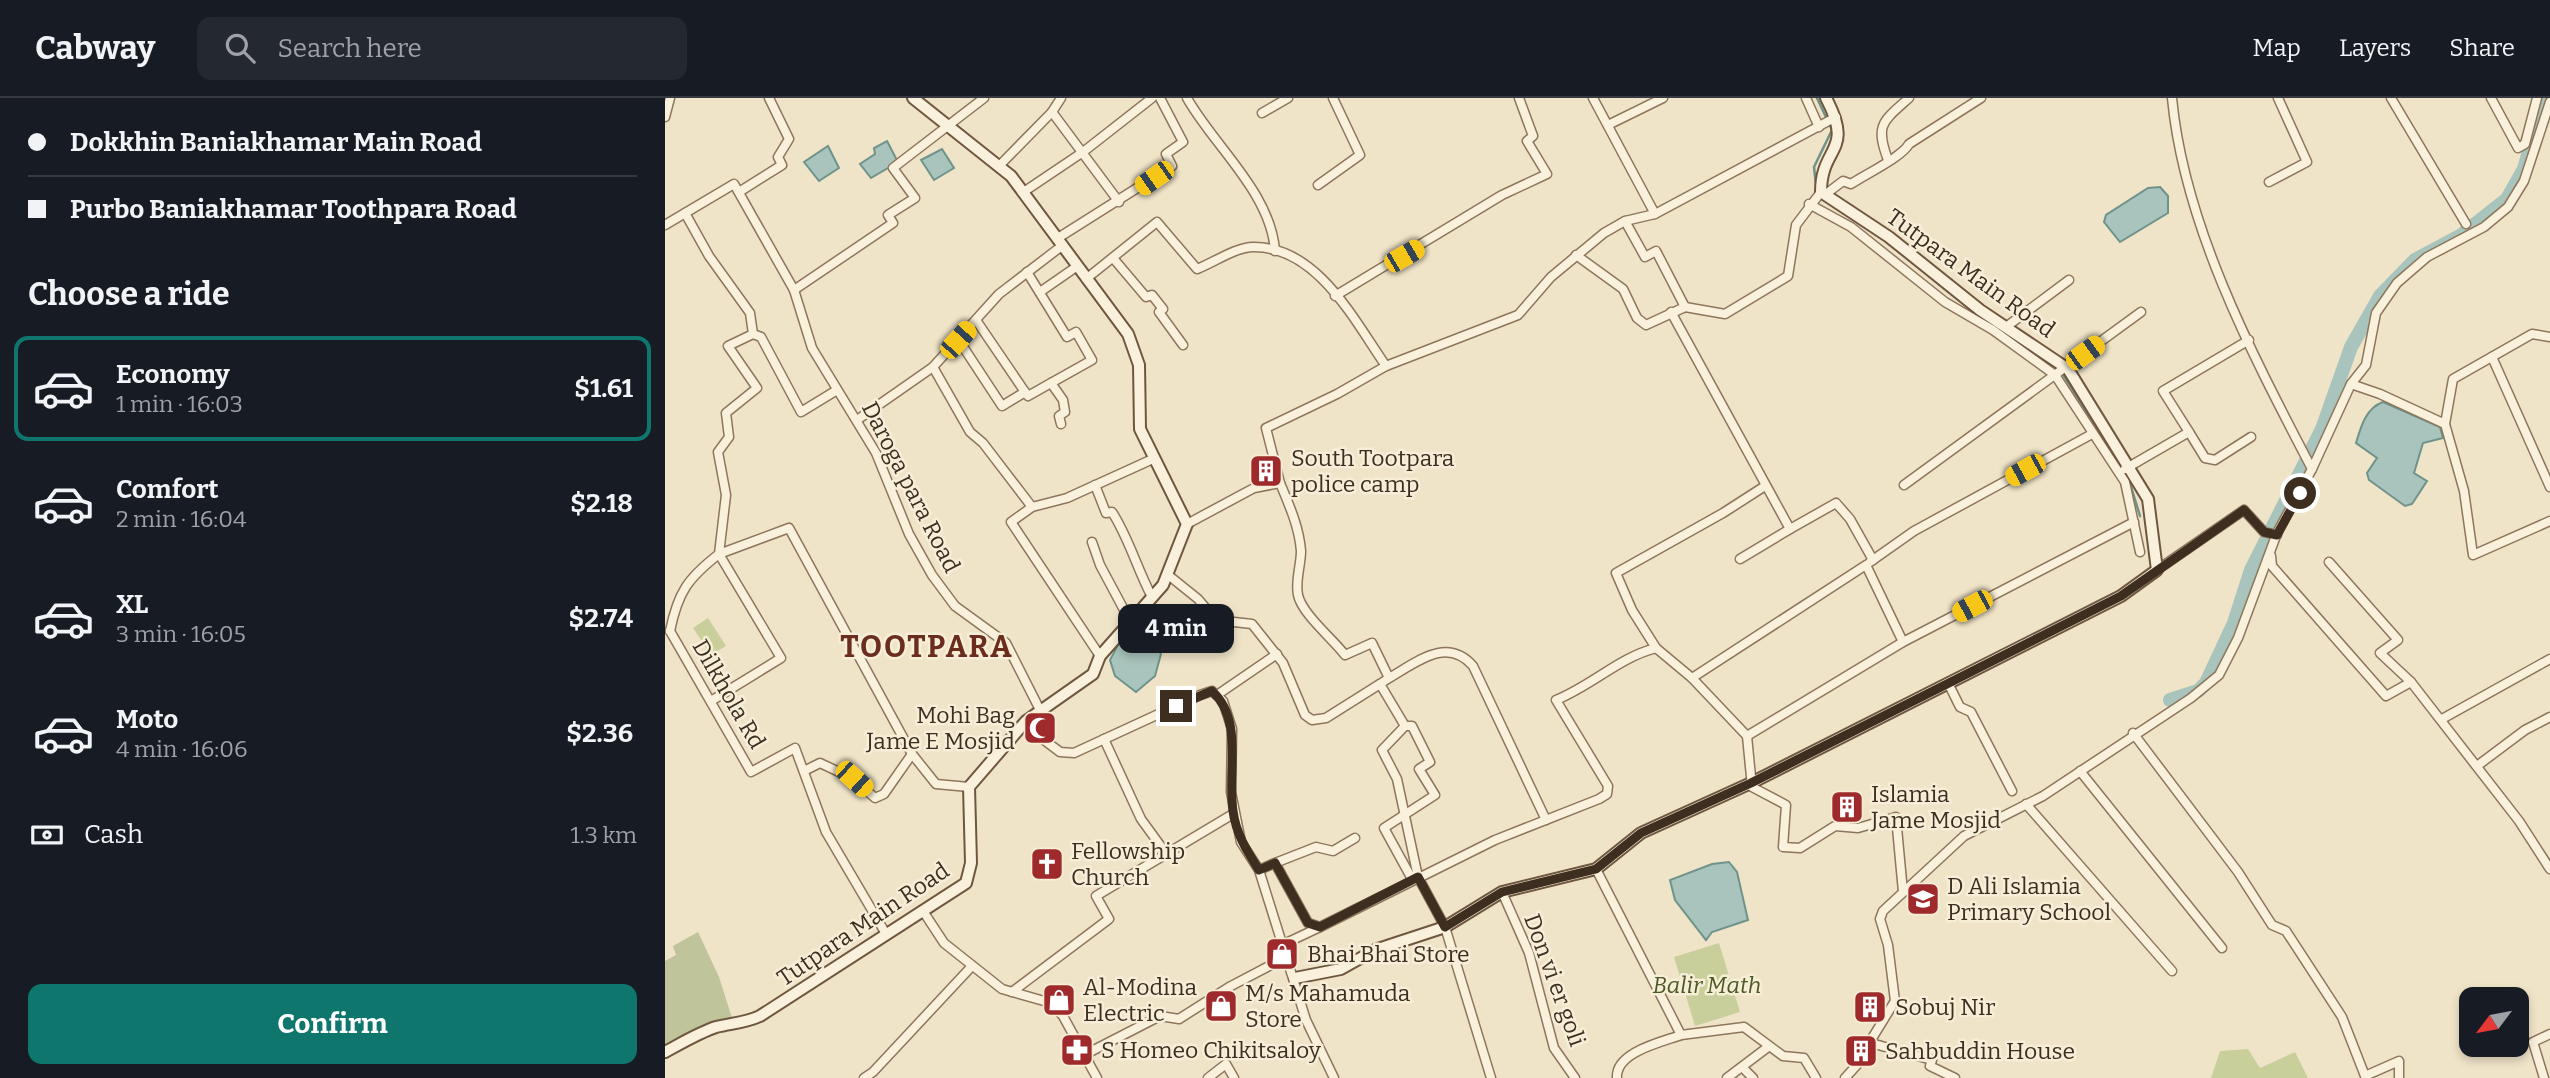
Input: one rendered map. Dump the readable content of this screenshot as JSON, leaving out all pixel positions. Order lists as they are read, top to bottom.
{
  "streets": {
    "street": [
      "Tutpara Main Road",
      "Daroga para Road",
      "Dilkhola Rd",
      "Don vi er goli"
    ]
  },
  "crossings": [
    ["Tutpara Main Road", "Dilkhola Rd"]
  ],
  "districts": ["TOOTPARA"],
  "parks": ["Balir Math"],
  "places": {
    "building": [
      "South Tootpara police camp",
      "Islamia Jame Mosjid",
      "Sobuj Nir",
      "Sahbuddin House"
    ],
    "mosque": ["Mohi Bag Jame E Mosjid"],
    "church": ["Fellowship Church"],
    "school or university": ["D Ali Islamia Primary School"],
    "shop": ["Bhai Bhai Store", "Al-Modina Electric", "M/s Mahamuda Store"],
    "pharmacy": ["S Homeo Chikitsaloy"]
  },
  "north": "bottom left",
  "page": {
    "header": "Cabway",
    "search": "Search here",
    "nav": ["Map", "Layers", "Share"],
    "banner": ["Dokkhin Baniakhamar Main Road", "Purbo Baniakhamar Toothpara Road"],
    "heading": "Choose a ride",
    "list": [
      {
        "name": "Economy",
        "note": "1 min · 16:03",
        "value": "$1.61"
      },
      {
        "name": "Comfort",
        "note": "2 min · 16:04",
        "value": "$2.18"
      },
      {
        "name": "XL",
        "note": "3 min · 16:05",
        "value": "$2.74"
      },
      {
        "name": "Moto",
        "note": "4 min · 16:06",
        "value": "$2.36"
      }
    ],
    "bubble": "4 min",
    "pay": ["Cash", "1.3 km"],
    "buttons": "Confirm"
  }
}
